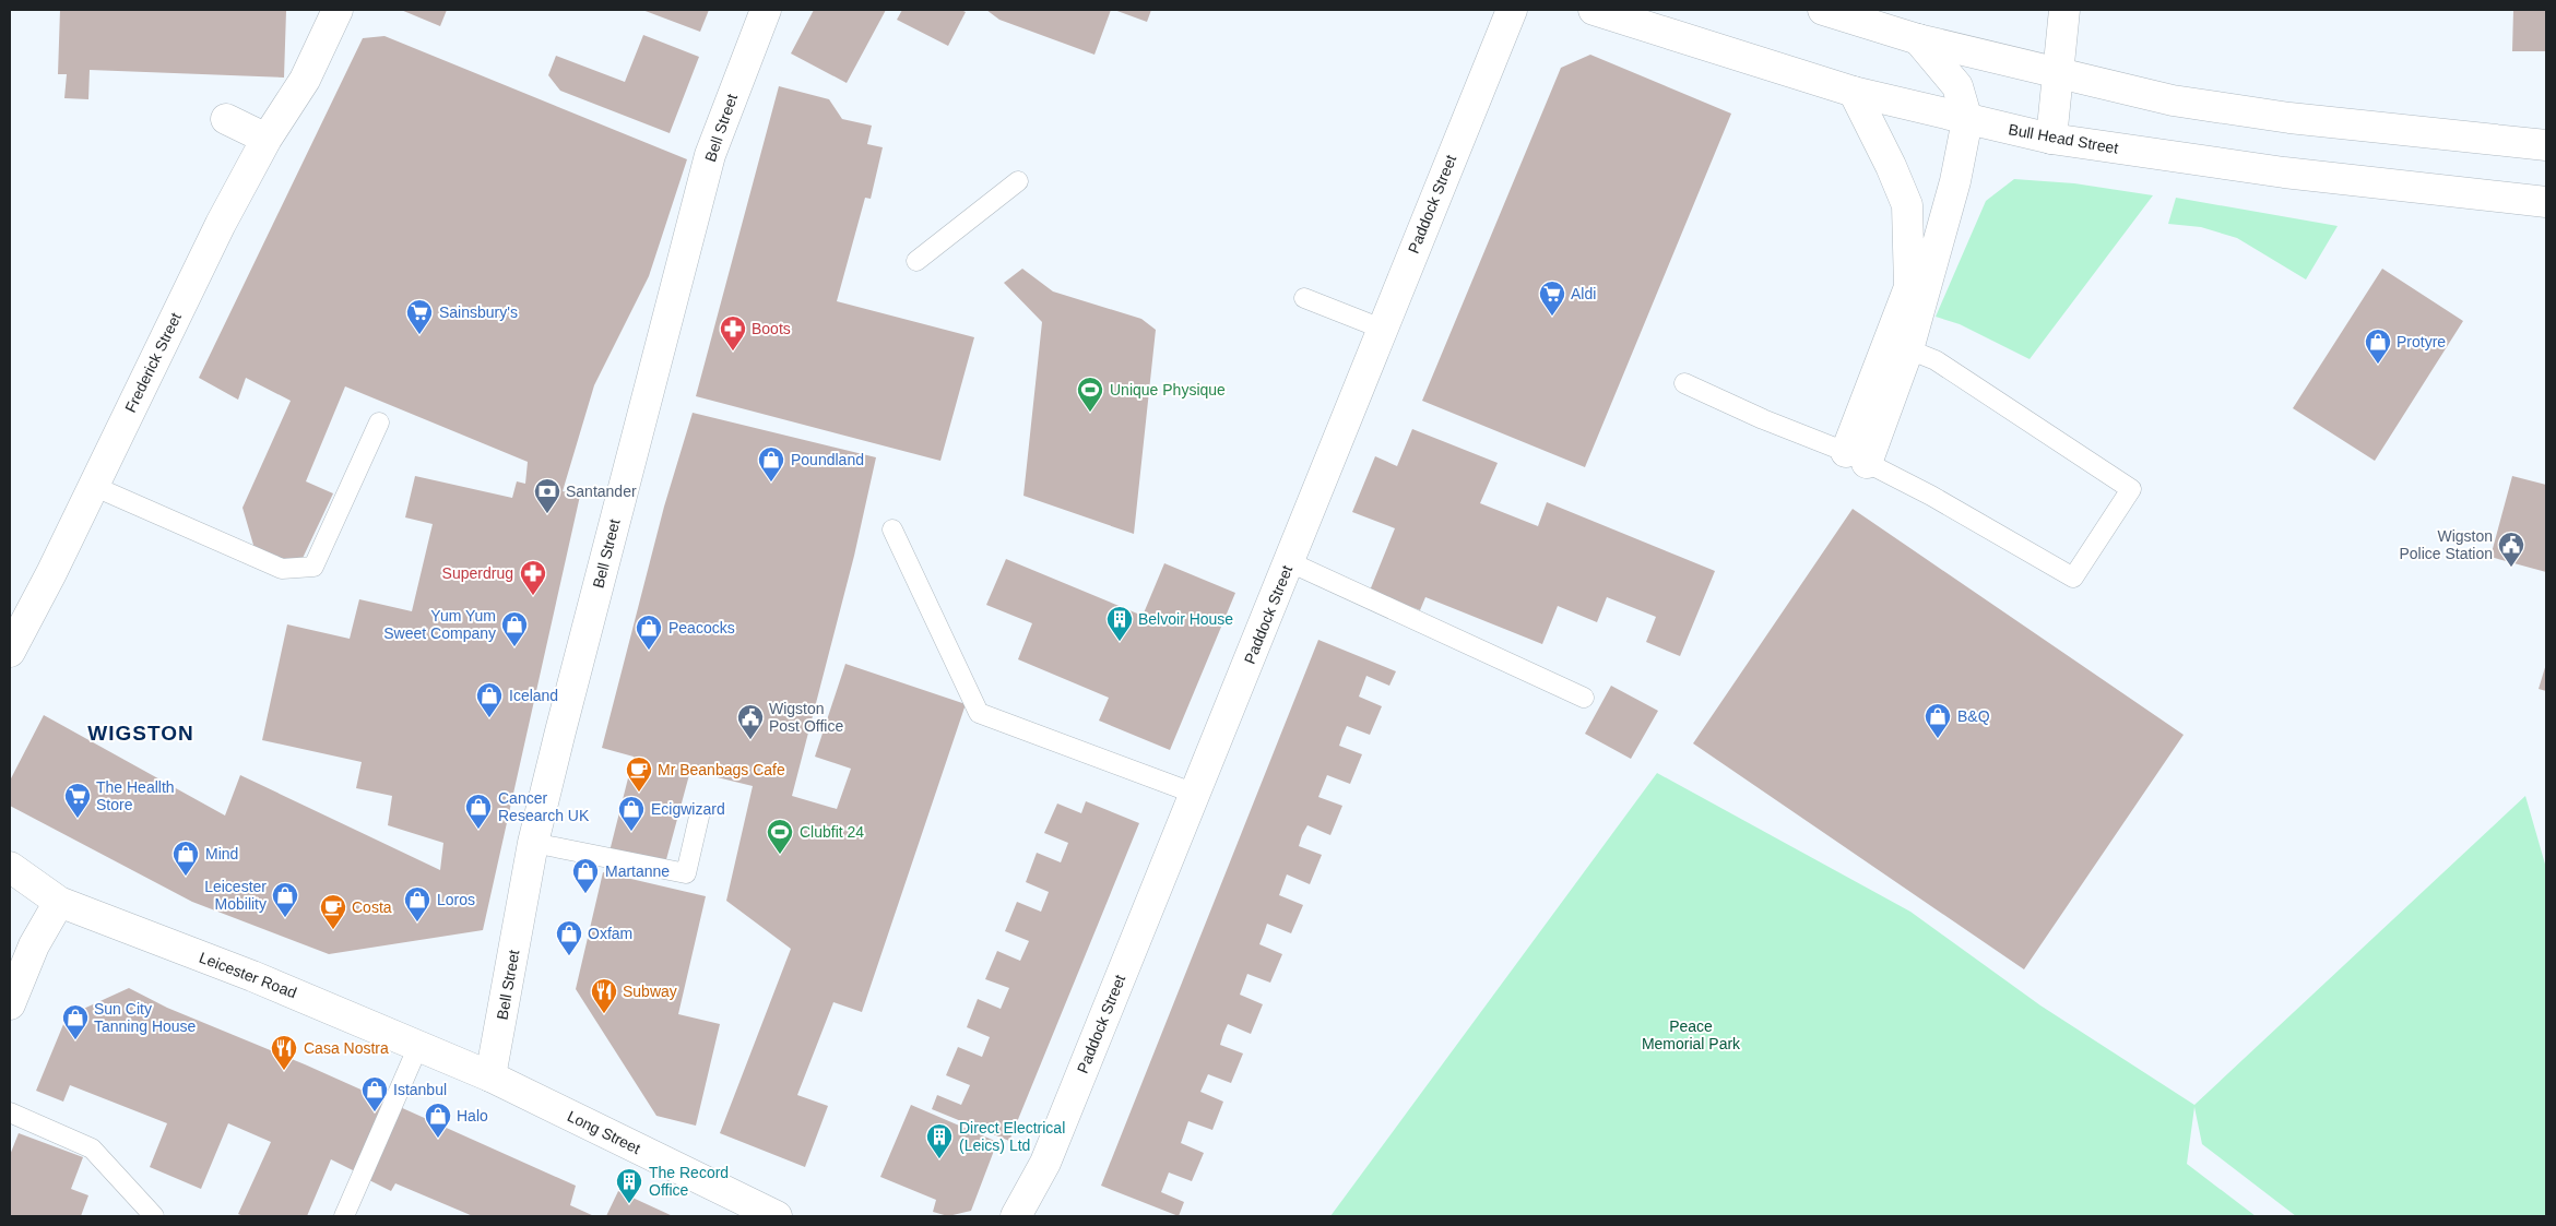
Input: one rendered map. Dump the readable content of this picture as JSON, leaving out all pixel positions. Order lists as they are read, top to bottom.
{
  "streets": {
    "street": [
      "Bell Street",
      "Bull Head Street",
      "Paddock Street",
      "Frederick Street",
      "Leicester Road",
      "Long Street"
    ]
  },
  "crossings": [
    ["Bell Street", "Leicester Road"],
    ["Bell Street", "Long Street"],
    ["Leicester Road", "Long Street"]
  ],
  "districts": ["WIGSTON"],
  "parks": ["Peace Memorial Park"],
  "places": {
    "supermarket": ["Aldi", "Sainsbury's", "The Heallth Store"],
    "pharmacy": ["Boots", "Superdrug"],
    "shop": [
      "Protyre",
      "Poundland",
      "Yum Yum Sweet Company",
      "Peacocks",
      "Iceland",
      "B&Q",
      "Cancer Research UK",
      "Ecigwizard",
      "Mind",
      "Martanne",
      "Leicester Mobility",
      "Loros",
      "Oxfam",
      "Sun City Tanning House",
      "Istanbul",
      "Halo"
    ],
    "sports": ["Unique Physique", "Clubfit 24"],
    "bank": ["Santander"],
    "public building": ["Wigston Police Station", "Wigston Post Office"],
    "building": ["Belvoir House", "Direct Electrical (Leics) Ltd", "The Record Office"],
    "cafe": ["Mr Beanbags Cafe", "Costa"],
    "restaurant": ["Subway", "Casa Nostra"]
  }
}
